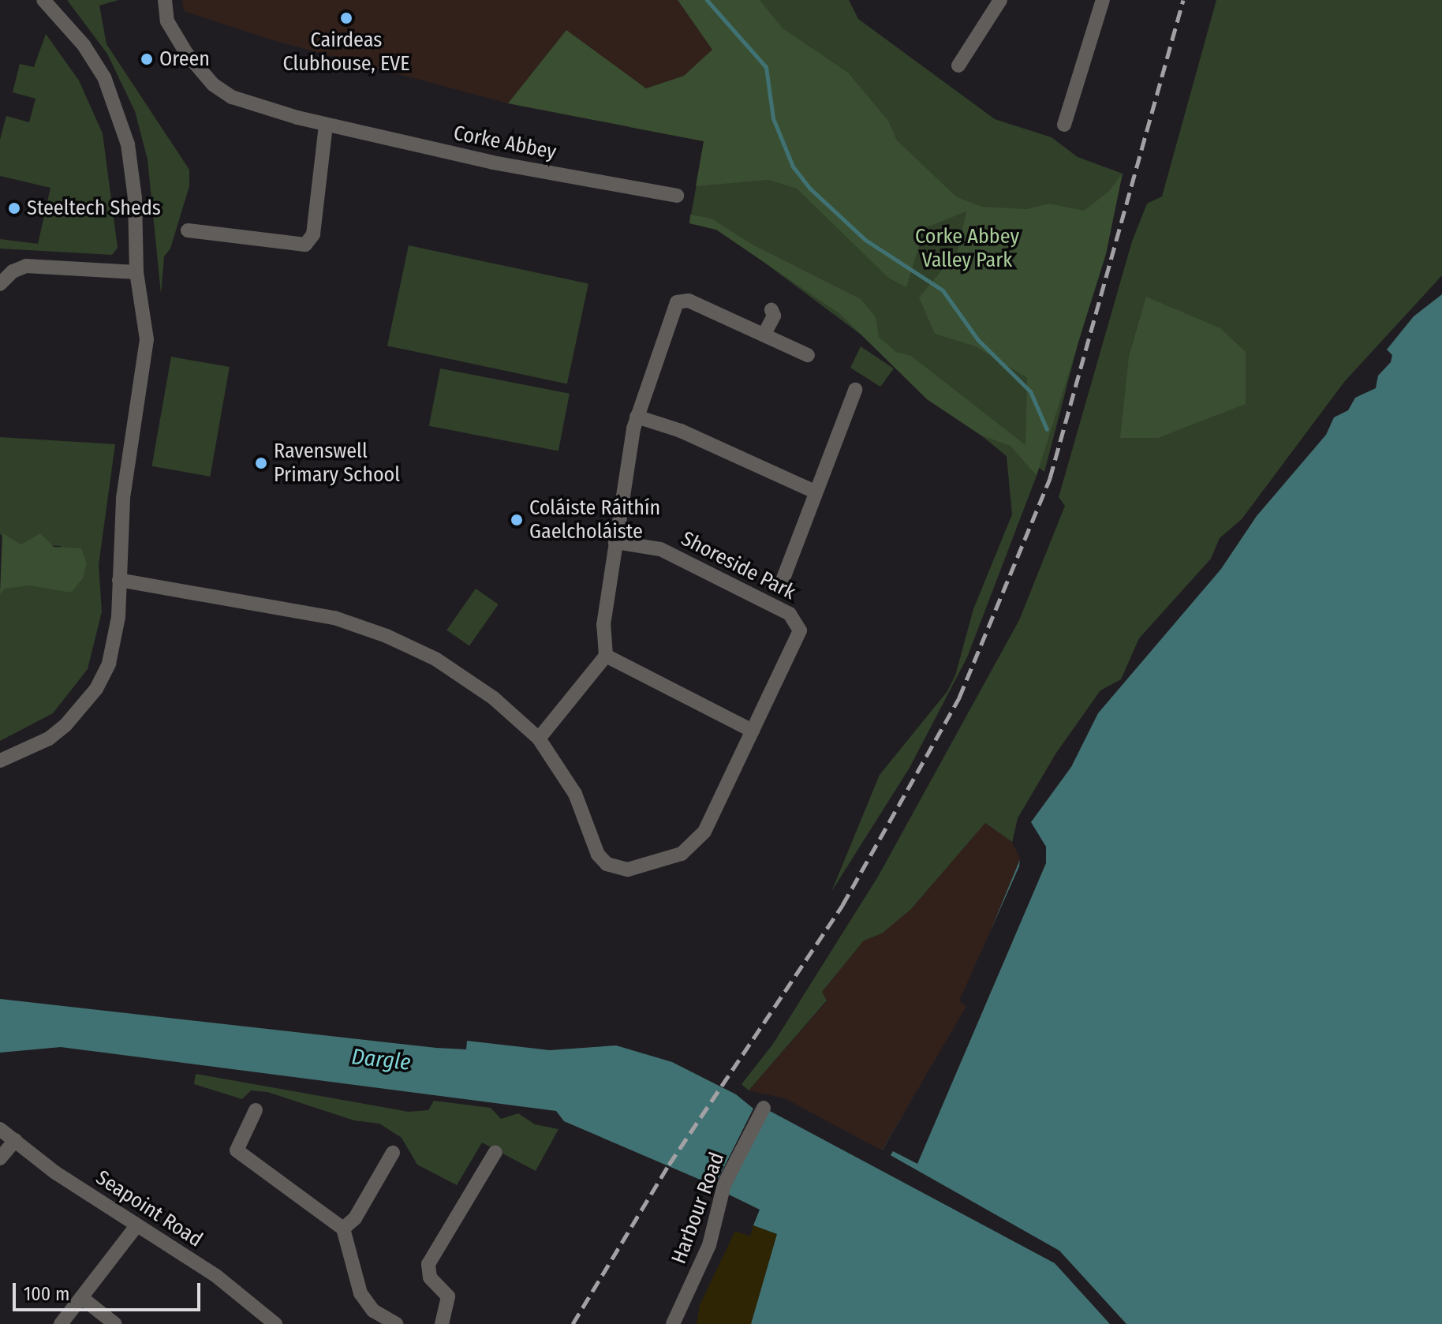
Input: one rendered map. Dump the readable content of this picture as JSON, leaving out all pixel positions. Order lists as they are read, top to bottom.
{
  "streets": {
    "street": [
      "Corke Abbey",
      "Shoreside Park",
      "Harbour Road",
      "Seapoint Road"
    ]
  },
  "water": ["Dargle"],
  "parks": ["Corke Abbey Valley Park"],
  "places": [
    "Cairdeas Clubhouse, EVE",
    "Oreen",
    "Steeltech Sheds",
    "Ravenswell Primary School",
    "Coláiste Ráithín Gaelcholáiste"
  ],
  "scale_bar": "100 m"
}
